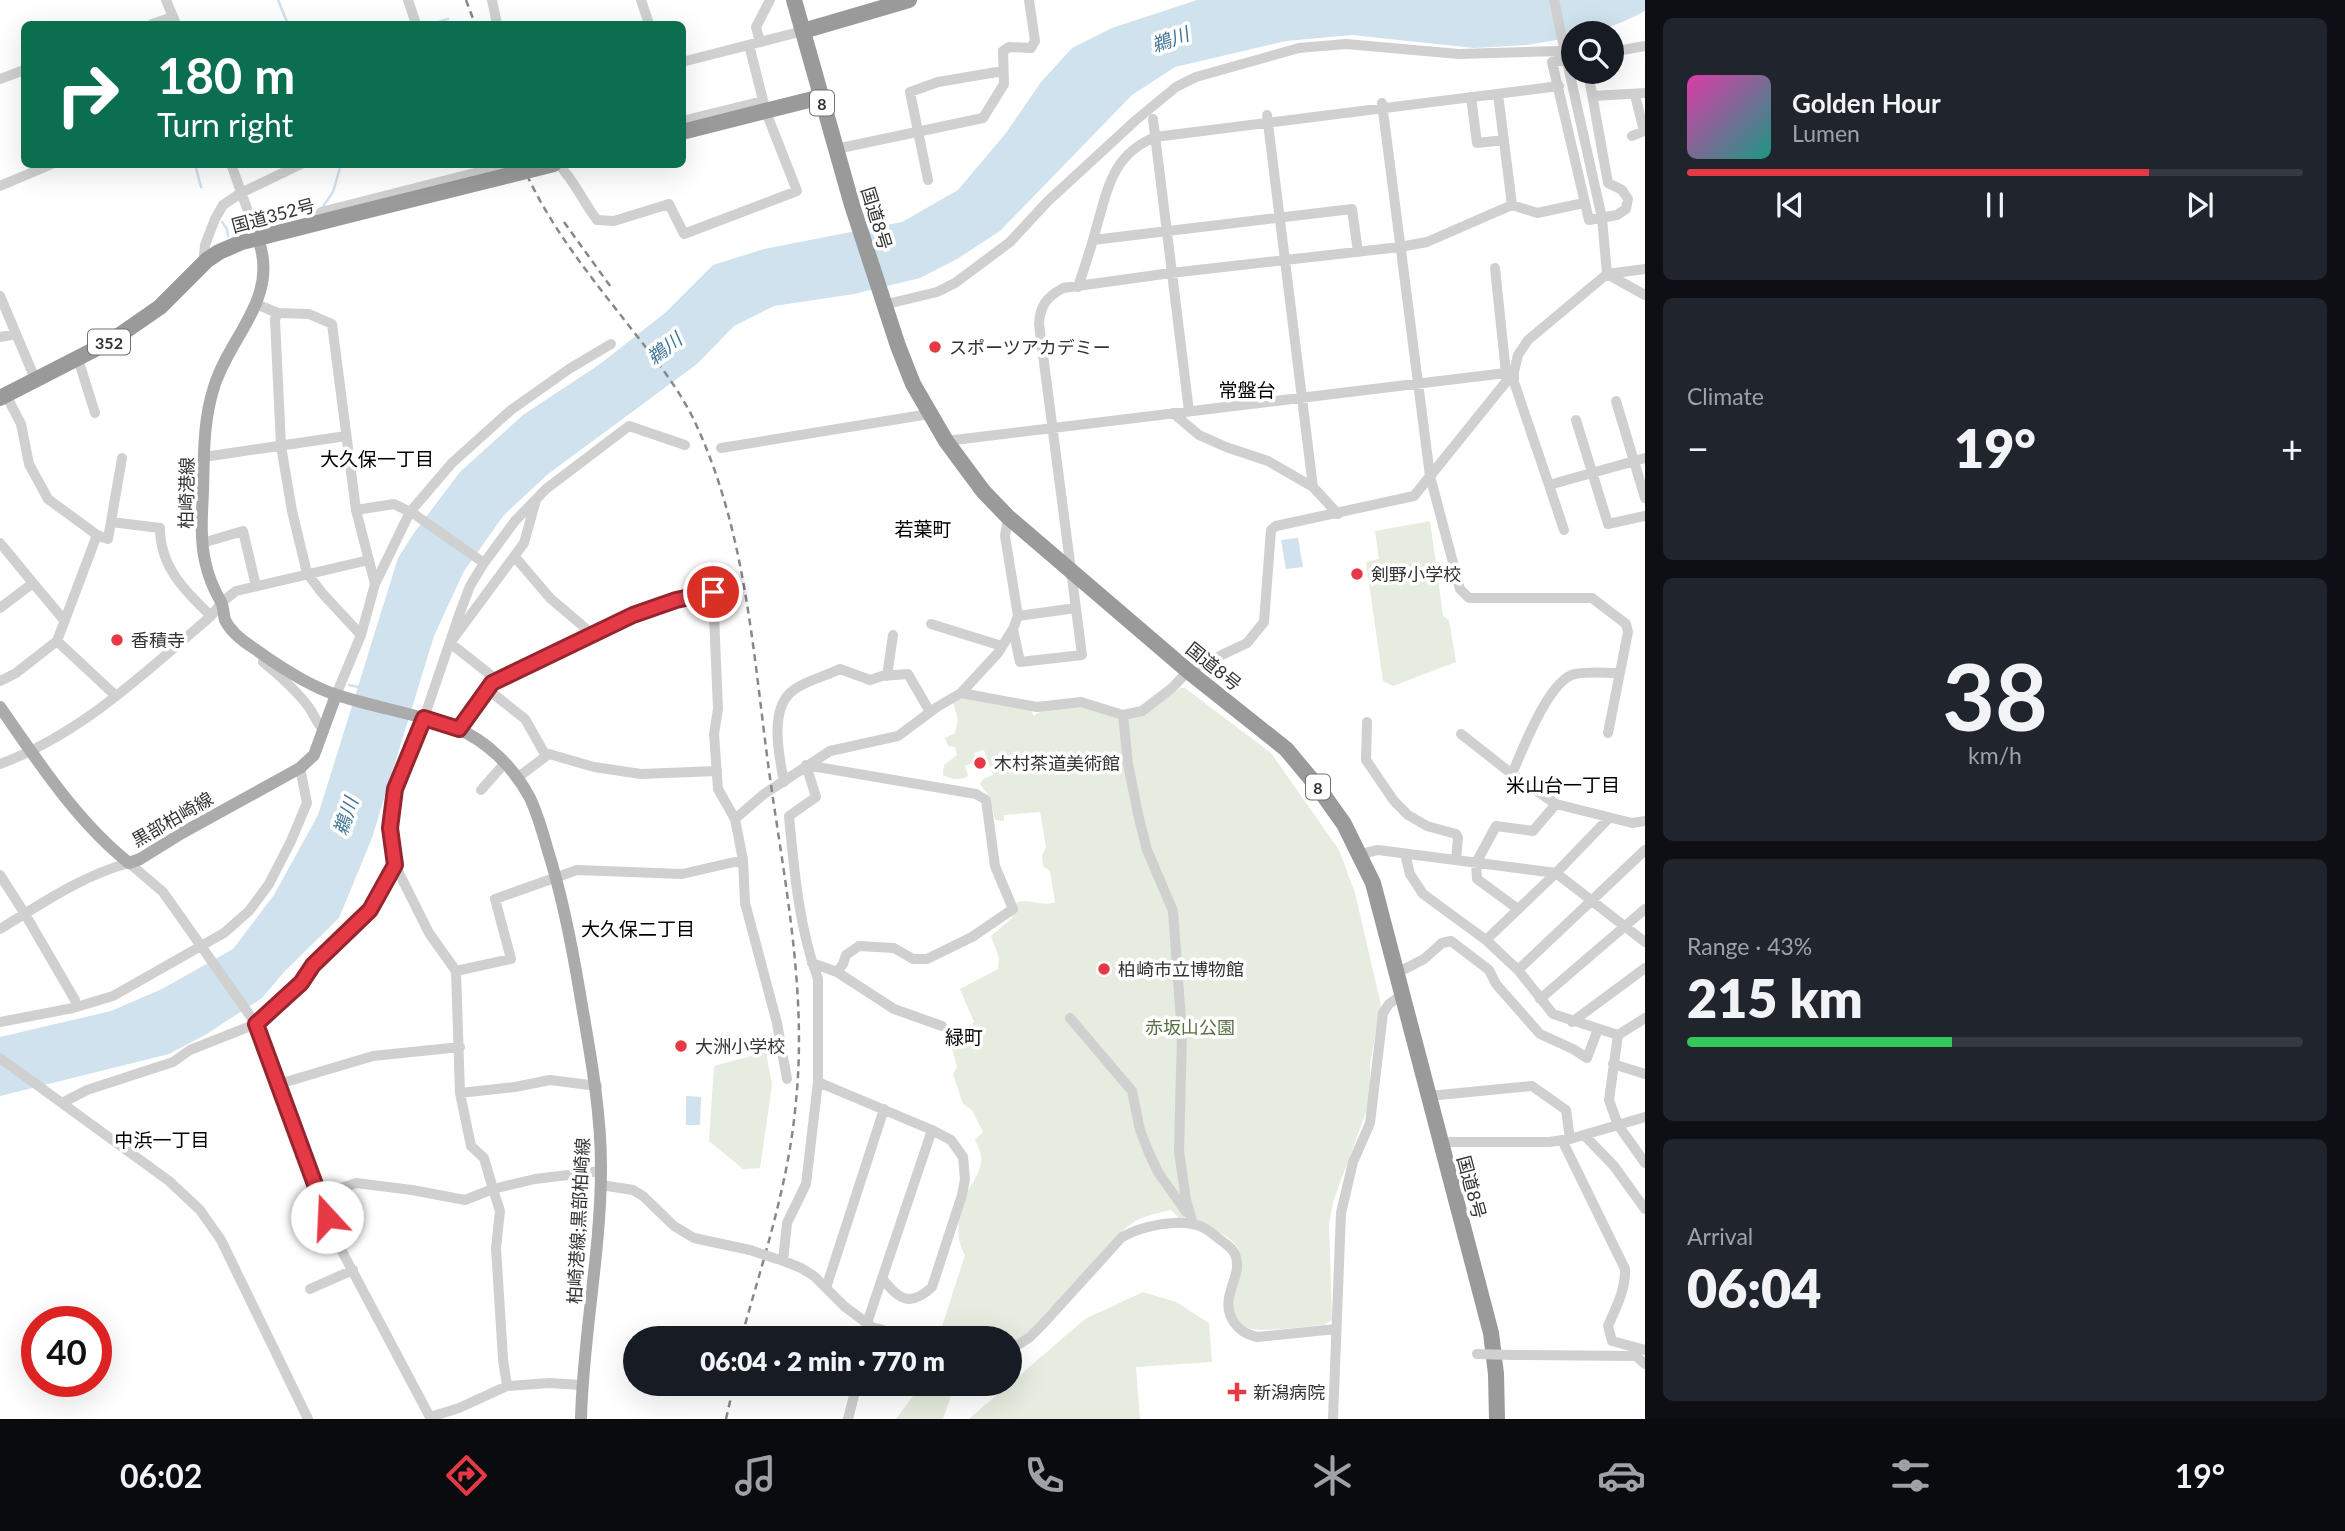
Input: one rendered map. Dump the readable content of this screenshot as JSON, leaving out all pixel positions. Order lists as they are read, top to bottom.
{
  "streets": {
    "highway": [
      "8",
      "国道352号",
      "国道8号",
      "352"
    ],
    "main road": ["柏崎港線", "黒部柏崎線", "柏崎港線;黒部柏崎線"]
  },
  "crossings": [
    ["国道352号", "柏崎港線"],
    ["柏崎港線", "黒部柏崎線"],
    ["柏崎港線", "柏崎港線;黒部柏崎線"],
    ["黒部柏崎線", "柏崎港線;黒部柏崎線"]
  ],
  "districts": [
    "常盤台",
    "大久保一丁目",
    "若葉町",
    "米山台一丁目",
    "大久保二丁目",
    "緑町",
    "中浜一丁目"
  ],
  "water": ["鵜川"],
  "parks": ["赤坂山公園"],
  "places": {
    "other": [
      "スポーツアカデミー",
      "剣野小学校",
      "香積寺",
      "木村茶道美術館",
      "柏崎市立博物館",
      "大洲小学校"
    ],
    "health": ["新潟病院"]
  },
  "page": {
    "turn": ["180 m", "Turn right"],
    "song": ["Golden Hour", "Lumen"],
    "tile": [
      "Climate",
      ["38", "km/h"],
      ["Range · 43%", "215 km"],
      ["Arrival", "06:04"]
    ],
    "heat": ["−", "19°", "+"],
    "limit": "40",
    "trip": "06:04 · 2 min · 770 m",
    "tabs": ["06:02", "19°"]
  }
}
